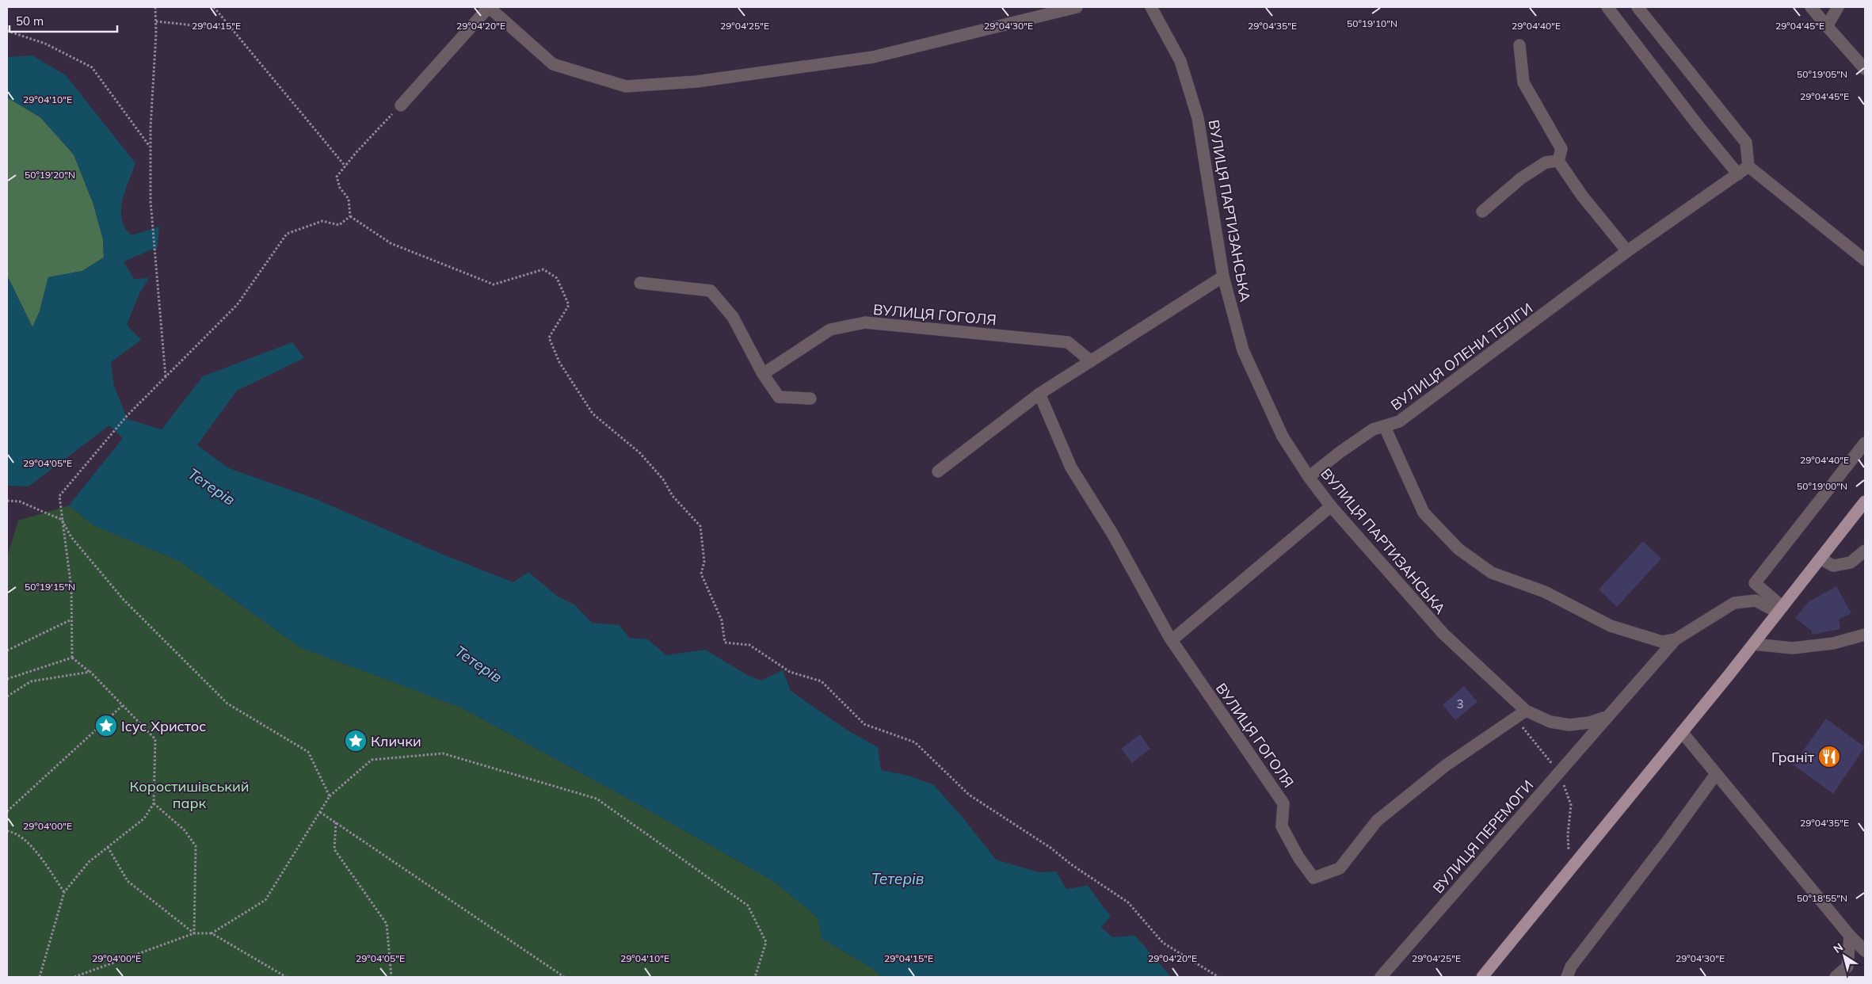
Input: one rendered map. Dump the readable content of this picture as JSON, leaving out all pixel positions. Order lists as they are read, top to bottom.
{
  "streets": {
    "street": [
      "ВУЛИЦЯ ПАРТИЗАНСЬКА",
      "ВУЛИЦЯ ГОГОЛЯ",
      "ВУЛИЦЯ ОЛЕНИ ТЕЛІГИ",
      "ВУЛИЦЯ ПЕРЕМОГИ"
    ]
  },
  "crossings": [
    ["ВУЛИЦЯ ПАРТИЗАНСЬКА", "ВУЛИЦЯ ГОГОЛЯ"],
    ["ВУЛИЦЯ ПАРТИЗАНСЬКА", "ВУЛИЦЯ ОЛЕНИ ТЕЛІГИ"],
    ["ВУЛИЦЯ ПАРТИЗАНСЬКА", "ВУЛИЦЯ ПЕРЕМОГИ"]
  ],
  "water": ["Тетерів"],
  "parks": ["Коростишівський парк"],
  "places": {
    "place": ["Ісус Христос", "Клички"],
    "restaurant": ["Граніт"]
  },
  "house_numbers": ["3"],
  "scale_bar": "50 m",
  "north": "top left",
  "coordinates": [
    "50°19'10\"N",
    "29°04'15\"E",
    "29°04'20\"E",
    "29°04'25\"E",
    "29°04'30\"E",
    "29°04'35\"E",
    "29°04'40\"E",
    "29°04'45\"E",
    "50°19'05\"N",
    "29°04'10\"E",
    "50°19'20\"N",
    "29°04'05\"E",
    "50°19'00\"N",
    "50°19'15\"N",
    "29°04'00\"E",
    "50°18'55\"N"
  ]
}
